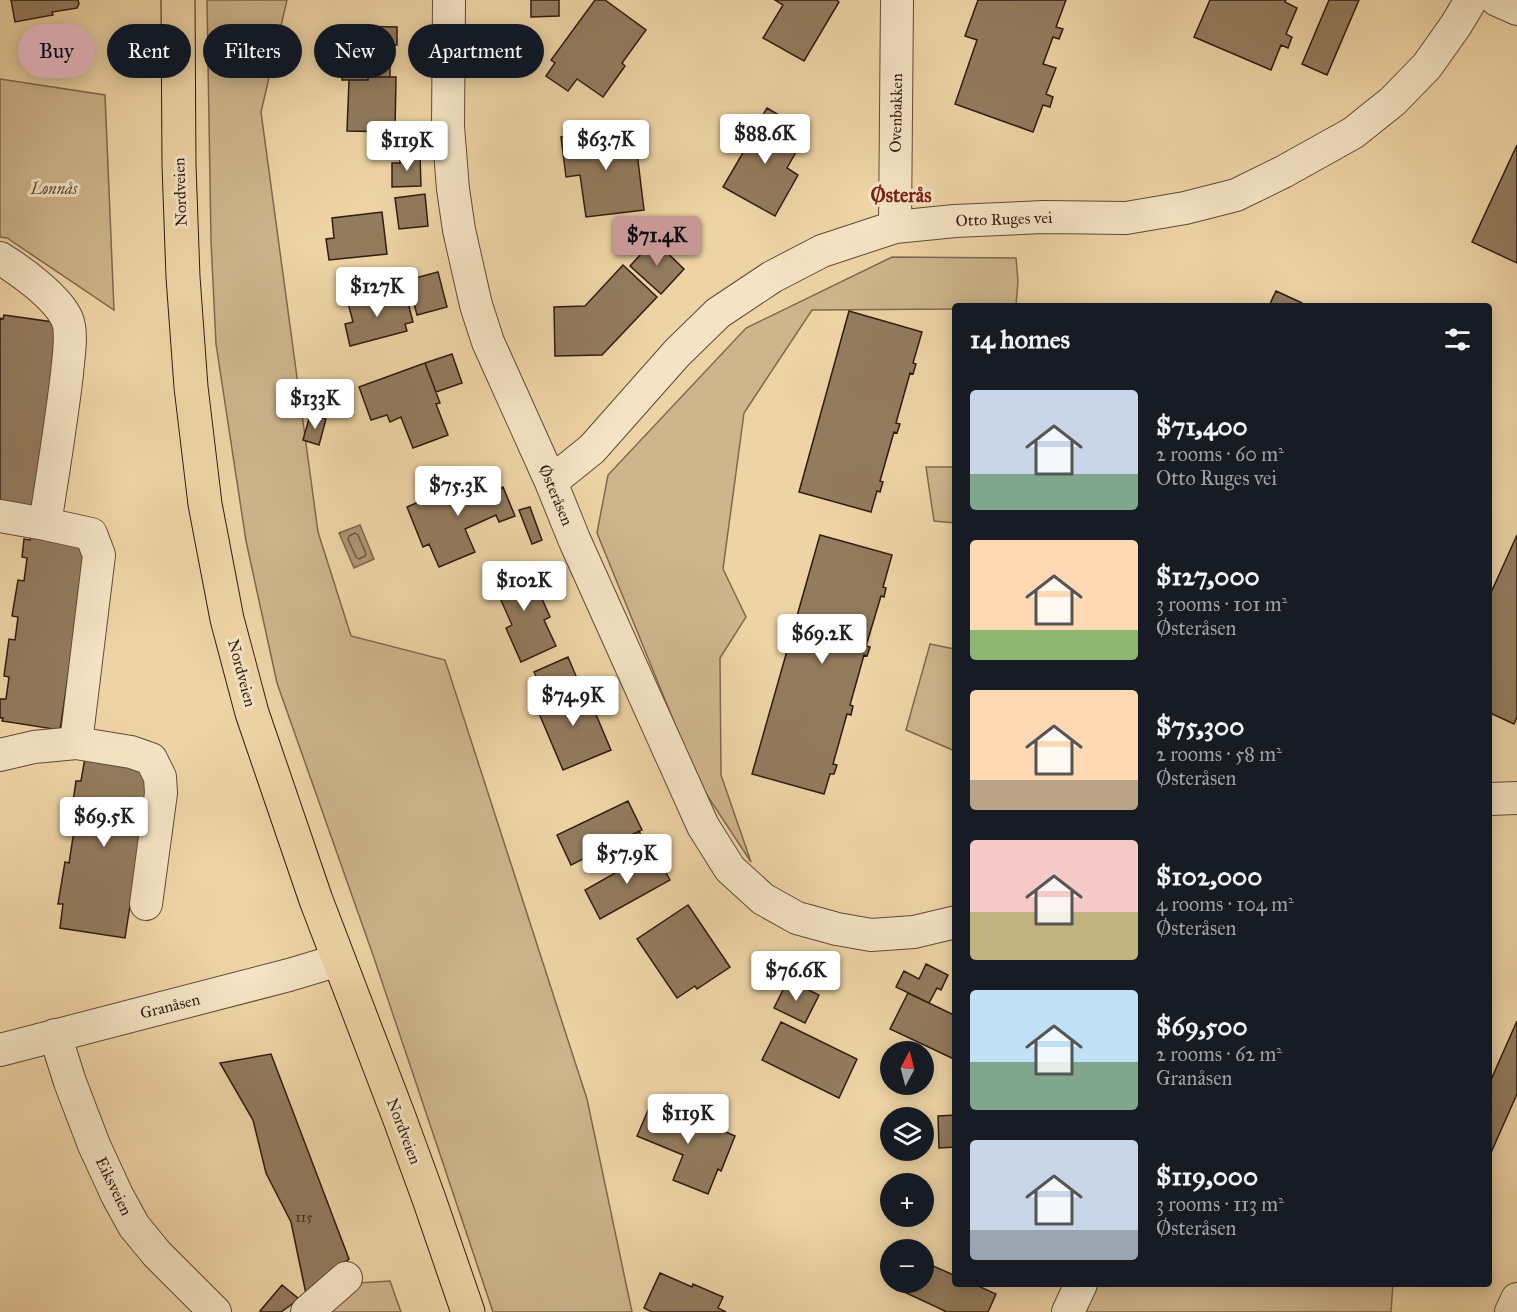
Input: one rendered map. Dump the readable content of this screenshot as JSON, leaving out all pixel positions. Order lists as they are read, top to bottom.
{
  "streets": {
    "main road": ["Nordveien"],
    "street": [
      "Ovenbakken",
      "Otto Ruges vei",
      "Østeråsen",
      "Granåsen",
      "Eiksveien"
    ]
  },
  "crossings": [
    ["Ovenbakken", "Otto Ruges vei"],
    ["Nordveien", "Granåsen"],
    ["Otto Ruges vei", "Østeråsen"],
    ["Granåsen", "Eiksveien"]
  ],
  "districts": ["Østerås"],
  "parks": ["Lønnås"],
  "house_numbers": ["115"],
  "north": "top",
  "page": {
    "chip": [
      "Buy",
      "Rent",
      "Filters",
      "New",
      "Apartment"
    ],
    "price": [
      "$88.6K",
      "$63.7K",
      "$119K",
      "$71.4K",
      "$127K",
      "$133K",
      "$75.3K",
      "$102K",
      "$69.2K",
      "$74.9K",
      "$69.5K",
      "$57.9K",
      "$76.6K",
      "$119K"
    ],
    "heading": "14 homes",
    "list": [
      {
        "name": "$71,400",
        "note": "2 rooms · 60 m² · Otto Ruges vei"
      },
      {
        "name": "$127,000",
        "note": "3 rooms · 101 m² · Østeråsen"
      },
      {
        "name": "$75,300",
        "note": "2 rooms · 58 m² · Østeråsen"
      },
      {
        "name": "$102,000",
        "note": "4 rooms · 104 m² · Østeråsen"
      },
      {
        "name": "$69,500",
        "note": "2 rooms · 62 m² · Granåsen"
      },
      {
        "name": "$119,000",
        "note": "3 rooms · 113 m² · Østeråsen"
      }
    ],
    "map_buttons": ["+", "−"]
  }
}
